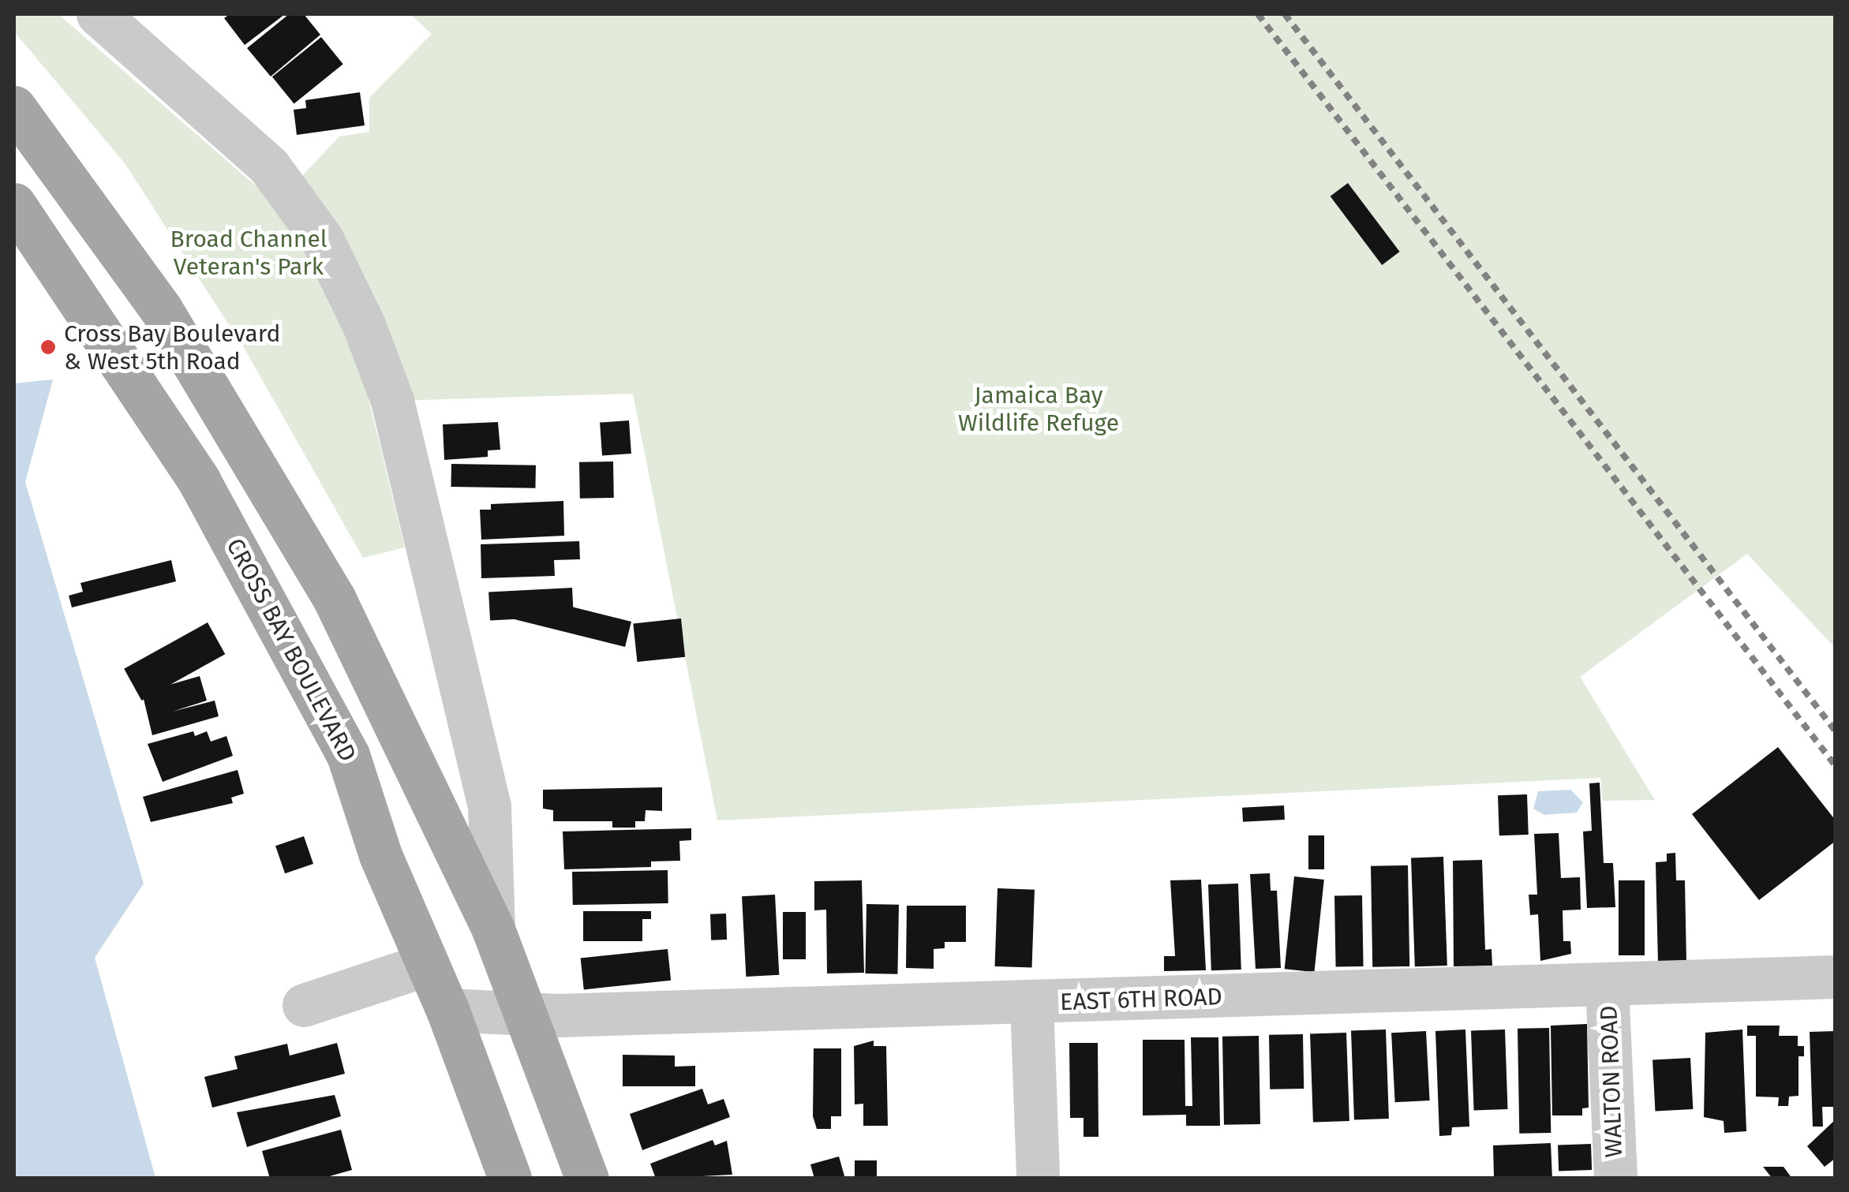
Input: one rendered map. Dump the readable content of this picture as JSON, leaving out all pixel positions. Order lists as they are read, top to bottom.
{
  "streets": {
    "main road": ["CROSS BAY BOULEVARD"],
    "street": ["EAST 6TH ROAD", "WALTON ROAD"]
  },
  "crossings": [
    ["CROSS BAY BOULEVARD", "EAST 6TH ROAD"],
    ["EAST 6TH ROAD", "WALTON ROAD"]
  ],
  "parks": ["Broad Channel Veteran's Park", "Jamaica Bay Wildlife Refuge"],
  "places": ["Cross Bay Boulevard & West 5th Road"]
}
